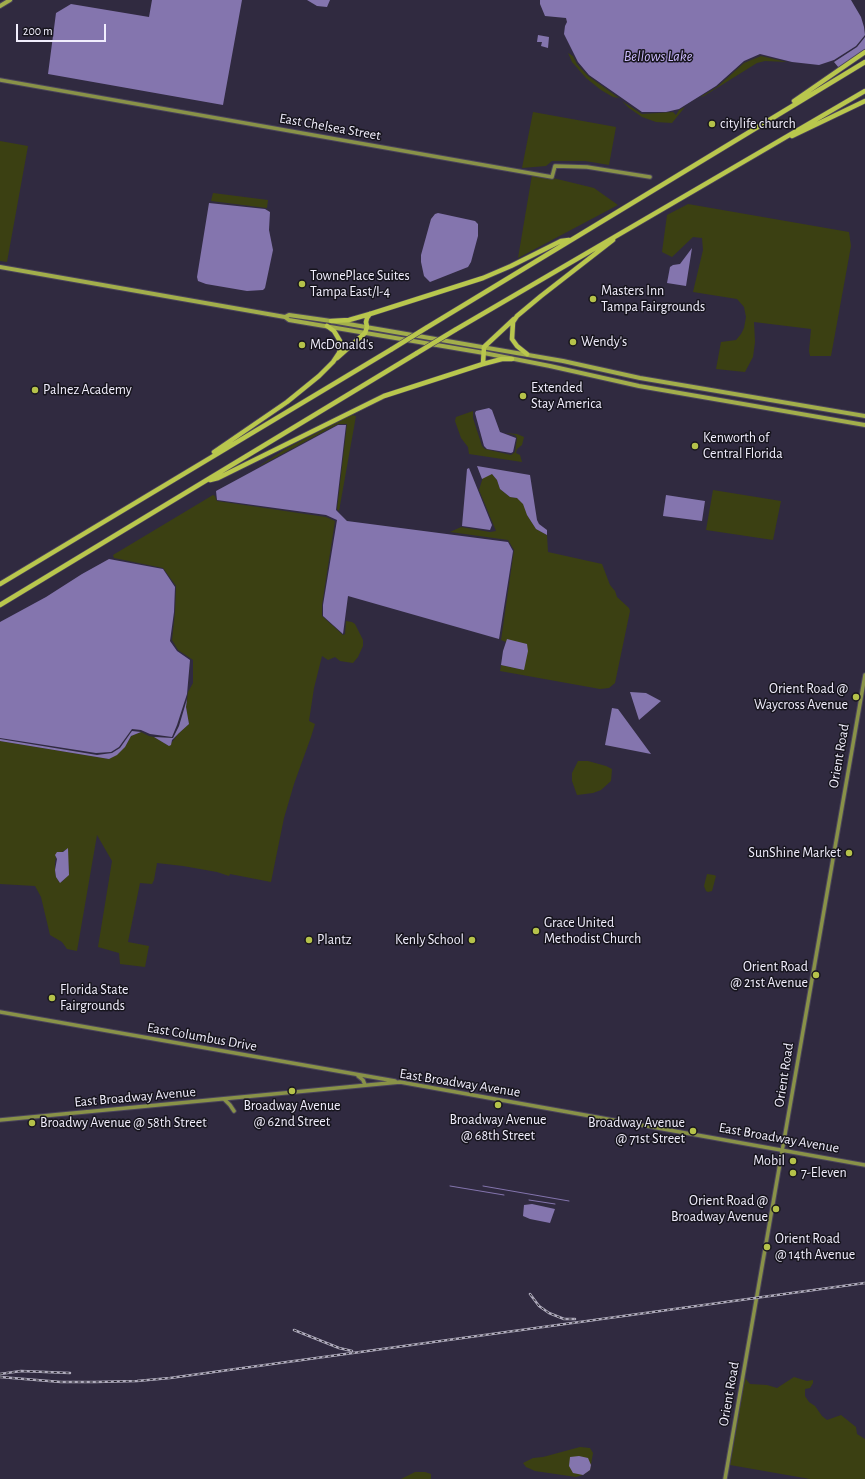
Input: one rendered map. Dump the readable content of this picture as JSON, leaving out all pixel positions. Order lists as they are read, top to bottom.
{
  "streets": {
    "street": [
      "East Chelsea Street",
      "Orient Road",
      "East Columbus Drive",
      "East Broadway Avenue"
    ]
  },
  "crossings": [
    ["Orient Road", "East Broadway Avenue"],
    ["East Columbus Drive", "East Broadway Avenue"]
  ],
  "water": ["Bellows Lake"],
  "places": [
    "citylife church",
    "TownePlace Suites Tampa East/I-4",
    "Masters Inn Tampa Fairgrounds",
    "Wendy's",
    "McDonald's",
    "Palnez Academy",
    "Extended Stay America",
    "Kenworth of Central Florida",
    "Orient Road @ Waycross Avenue",
    "SunShine Market",
    "Grace United Methodist Church",
    "Plantz",
    "Kenly School",
    "Orient Road @ 21st Avenue",
    "Florida State Fairgrounds",
    "Broadway Avenue @ 62nd Street",
    "Broadway Avenue @ 68th Street",
    "Broadwy Avenue @ 58th Street",
    "Broadway Avenue @ 71st Street",
    "Mobil",
    "7-Eleven",
    "Orient Road @ Broadway Avenue",
    "Orient Road @ 14th Avenue"
  ],
  "scale_bar": "200 m"
}
